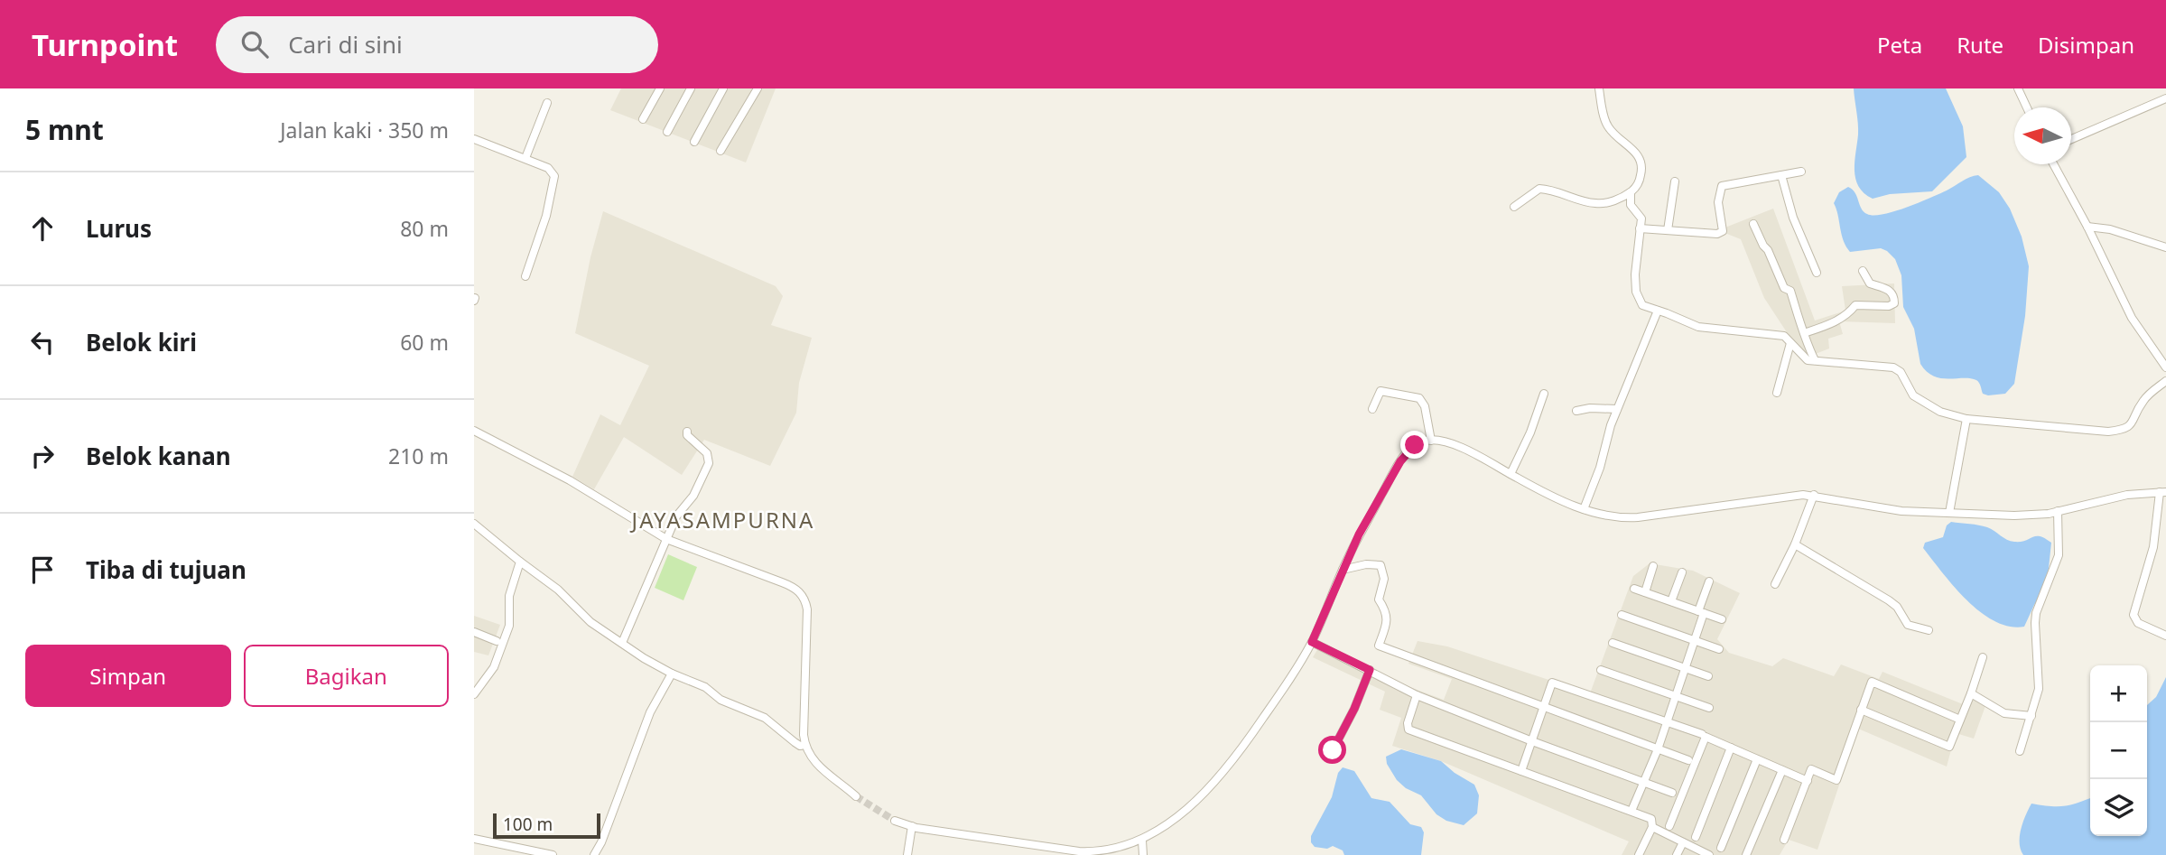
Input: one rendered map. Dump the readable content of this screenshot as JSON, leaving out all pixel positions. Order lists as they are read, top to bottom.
{
  "districts": ["JAYASAMPURNA"],
  "scale_bar": "100 m",
  "north": "left",
  "page": {
    "header": "Turnpoint",
    "search": "Cari di sini",
    "nav": ["Peta", "Rute", "Disimpan"],
    "heading": ["5 mnt", "Jalan kaki · 350 m"],
    "list": [
      ["Lurus", "80 m"],
      ["Belok kiri", "60 m"],
      ["Belok kanan", "210 m"],
      "Tiba di tujuan"
    ],
    "buttons": ["Simpan", "Bagikan"],
    "map_buttons": ["+", "−"],
    "scale": "100 m"
  }
}
